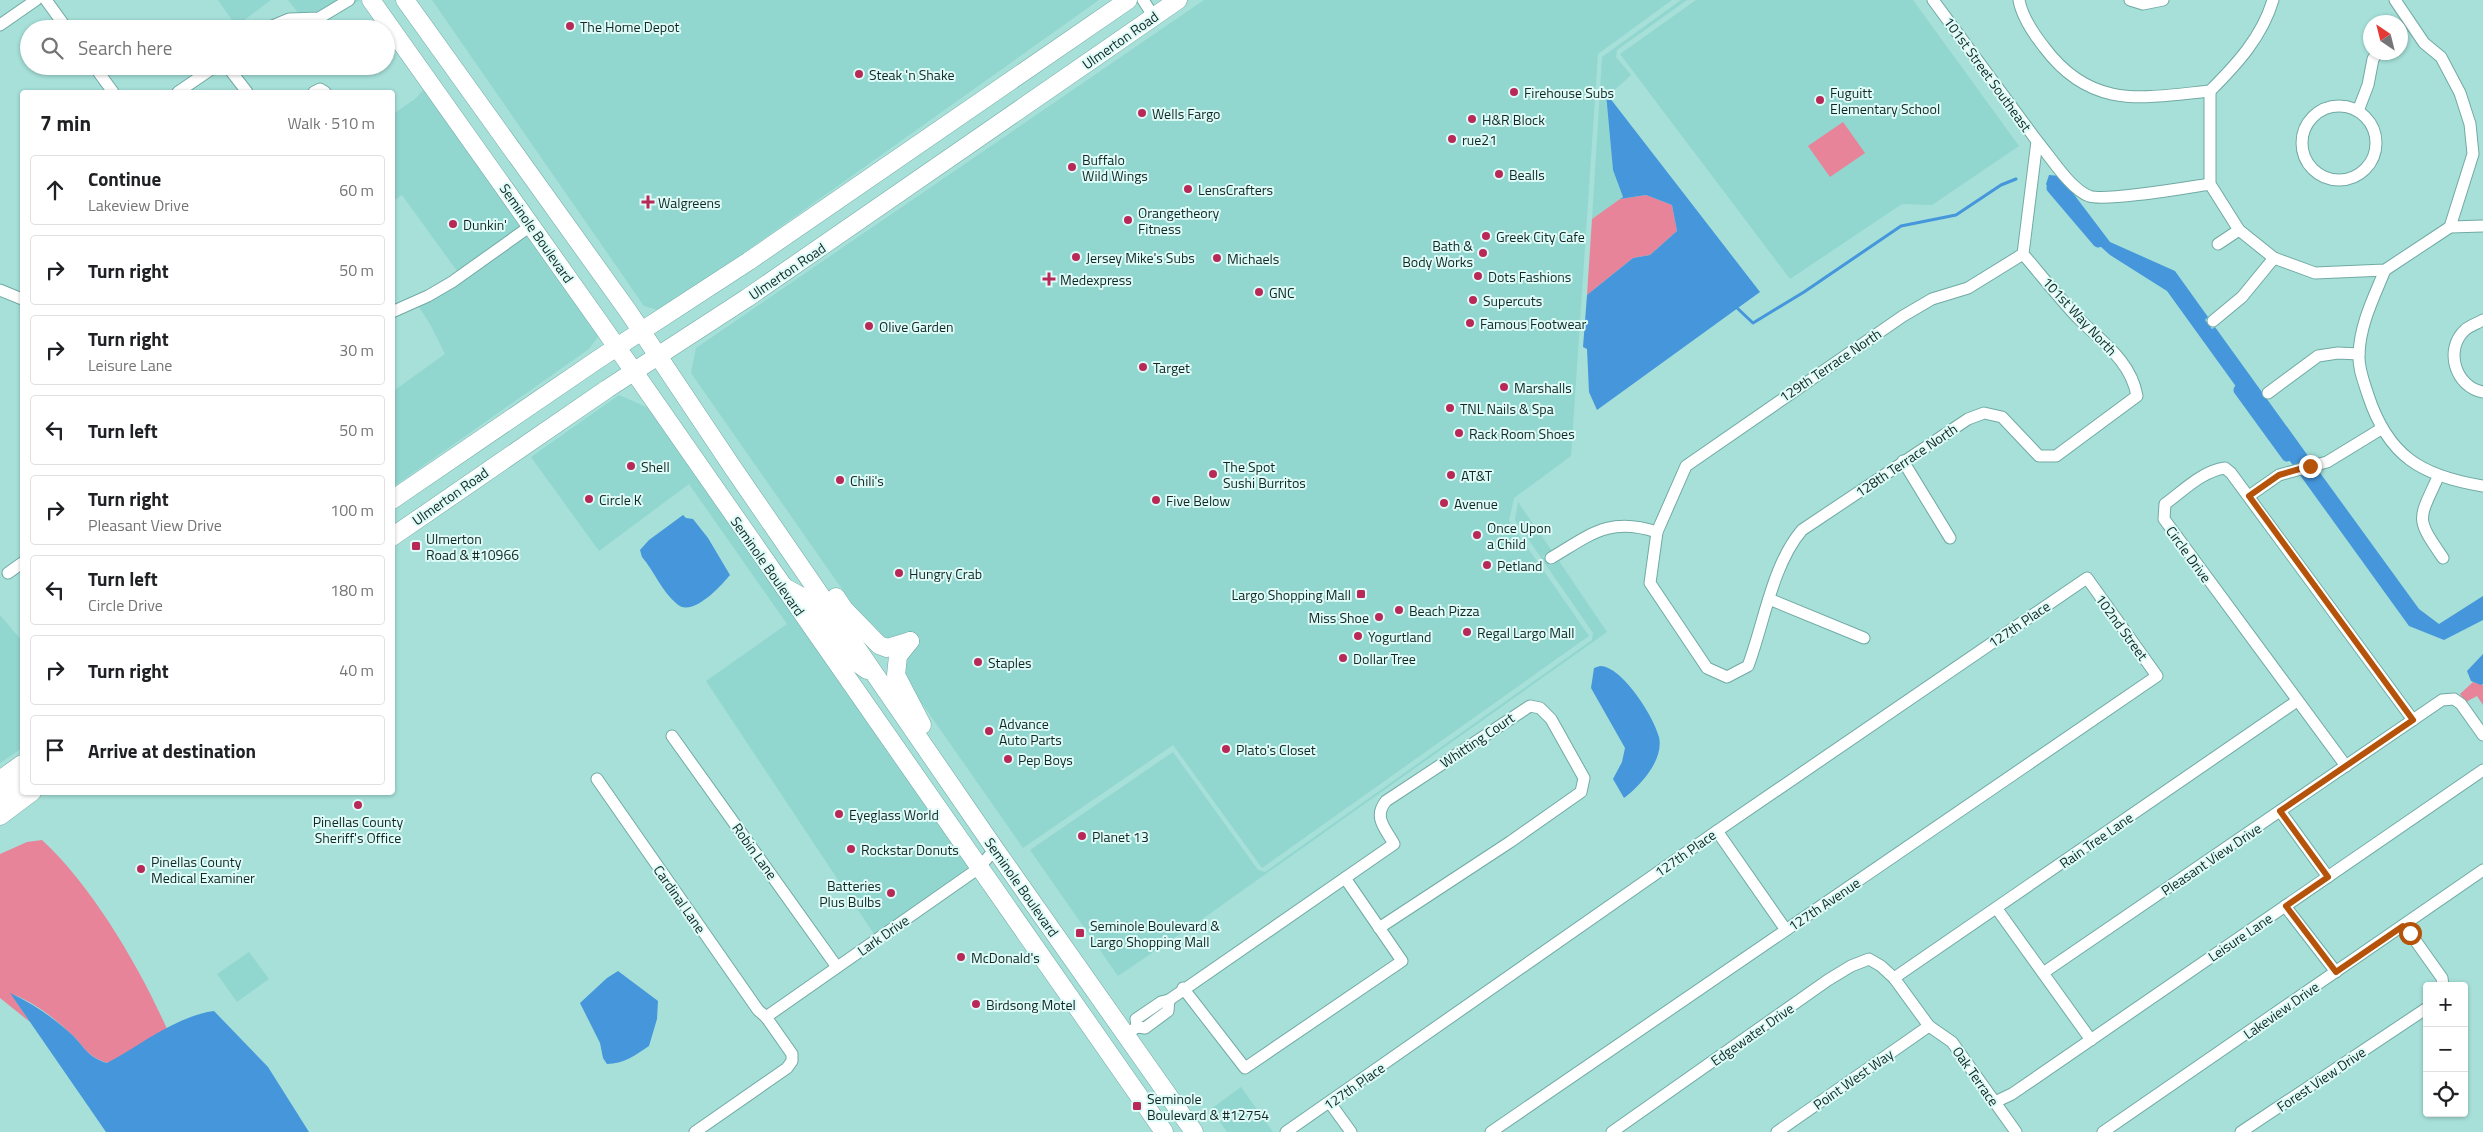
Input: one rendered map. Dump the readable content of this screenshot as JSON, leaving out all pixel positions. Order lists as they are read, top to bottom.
{
  "streets": {
    "main road": ["Ulmerton Road", "Seminole Boulevard"],
    "street": [
      "101st Street Southeast",
      "101st Way North",
      "129th Terrace North",
      "128th Terrace North",
      "Circle Drive",
      "127th Place",
      "102nd Street",
      "Whitting Court",
      "Rain Tree Lane",
      "Robin Lane",
      "Pleasant View Drive",
      "Cardinal Lane",
      "127th Avenue",
      "Lark Drive",
      "Leisure Lane",
      "Lakeview Drive",
      "Edgewater Drive",
      "Oak Terrace",
      "Point West Way",
      "Forest View Drive"
    ]
  },
  "crossings": [
    ["Ulmerton Road", "Seminole Boulevard"],
    ["101st Street Southeast", "101st Way North"],
    ["101st Street Southeast", "129th Terrace North"],
    ["Seminole Boulevard", "Whitting Court"],
    ["Seminole Boulevard", "Lark Drive"],
    ["101st Way North", "129th Terrace North"],
    ["101st Way North", "128th Terrace North"],
    ["129th Terrace North", "128th Terrace North"],
    ["Circle Drive", "Rain Tree Lane"],
    ["Circle Drive", "Pleasant View Drive"],
    ["127th Place", "102nd Street"],
    ["102nd Street", "127th Avenue"],
    ["Rain Tree Lane", "Edgewater Drive"],
    ["Rain Tree Lane", "Oak Terrace"],
    ["Robin Lane", "Lark Drive"],
    ["Cardinal Lane", "Lark Drive"],
    ["Leisure Lane", "Oak Terrace"],
    ["Edgewater Drive", "Oak Terrace"],
    ["Oak Terrace", "Point West Way"]
  ],
  "places": {
    "other": [
      "The Home Depot",
      "Steak 'n Shake",
      "Firehouse Subs",
      "Fuguitt Elementary School",
      "Wells Fargo",
      "H&R Block",
      "rue21",
      "Buffalo Wild Wings",
      "Bealls",
      "LensCrafters",
      "Orangetheory Fitness",
      "Dunkin'",
      "Greek City Cafe",
      "Bath & Body Works",
      "Jersey Mike's Subs",
      "Michaels",
      "Dots Fashions",
      "GNC",
      "Supercuts",
      "Famous Footwear",
      "Olive Garden",
      "Target",
      "Marshalls",
      "TNL Nails & Spa",
      "Rack Room Shoes",
      "Shell",
      "The Spot Sushi Burritos",
      "AT&T",
      "Chili's",
      "Circle K",
      "Five Below",
      "Avenue",
      "Once Upon a Child",
      "Petland",
      "Hungry Crab",
      "Beach Pizza",
      "Miss Shoe",
      "Regal Largo Mall",
      "Yogurtland",
      "Dollar Tree",
      "Staples",
      "Advance Auto Parts",
      "Plato's Closet",
      "Pep Boys",
      "Pinellas County Sheriff's Office",
      "Eyeglass World",
      "Planet 13",
      "Rockstar Donuts",
      "Pinellas County Medical Examiner",
      "Batteries Plus Bulbs",
      "McDonald's",
      "Birdsong Motel"
    ],
    "health": ["Walgreens", "Medexpress"],
    "transit": [
      "Ulmerton Road & #10966",
      "Largo Shopping Mall",
      "Seminole Boulevard & Largo Shopping Mall",
      "Seminole Boulevard & #12754"
    ]
  },
  "north": "top left",
  "page": {
    "search": "Search here",
    "heading": ["7 min", "Walk · 510 m"],
    "list": [
      ["Continue", "Lakeview Drive", "60 m"],
      ["Turn right", "50 m"],
      ["Turn right", "Leisure Lane", "30 m"],
      ["Turn left", "50 m"],
      ["Turn right", "Pleasant View Drive", "100 m"],
      ["Turn left", "Circle Drive", "180 m"],
      ["Turn right", "40 m"],
      "Arrive at destination"
    ],
    "map_buttons": ["+", "−"]
  }
}
